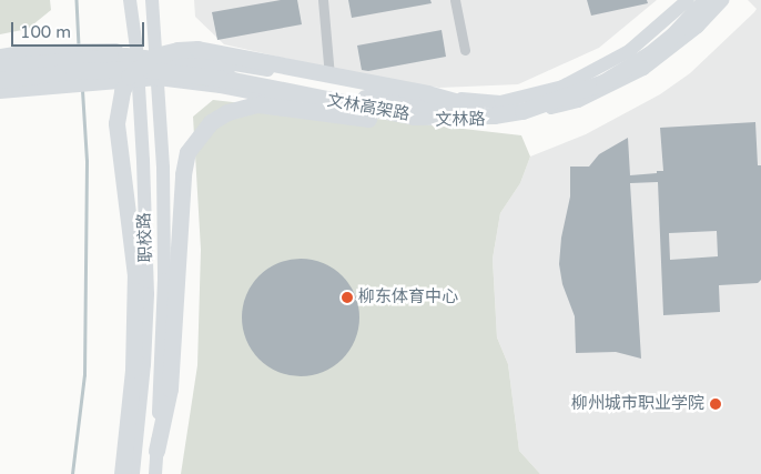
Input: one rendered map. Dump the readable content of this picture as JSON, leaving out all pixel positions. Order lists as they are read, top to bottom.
{
  "streets": {
    "highway": ["文林高架路"],
    "main road": ["文林路", "职校路"]
  },
  "crossings": [
    ["文林高架路", "文林路"],
    ["文林路", "职校路"]
  ],
  "places": ["柳东体育中心", "柳州城市职业学院"],
  "scale_bar": "100 m"
}
